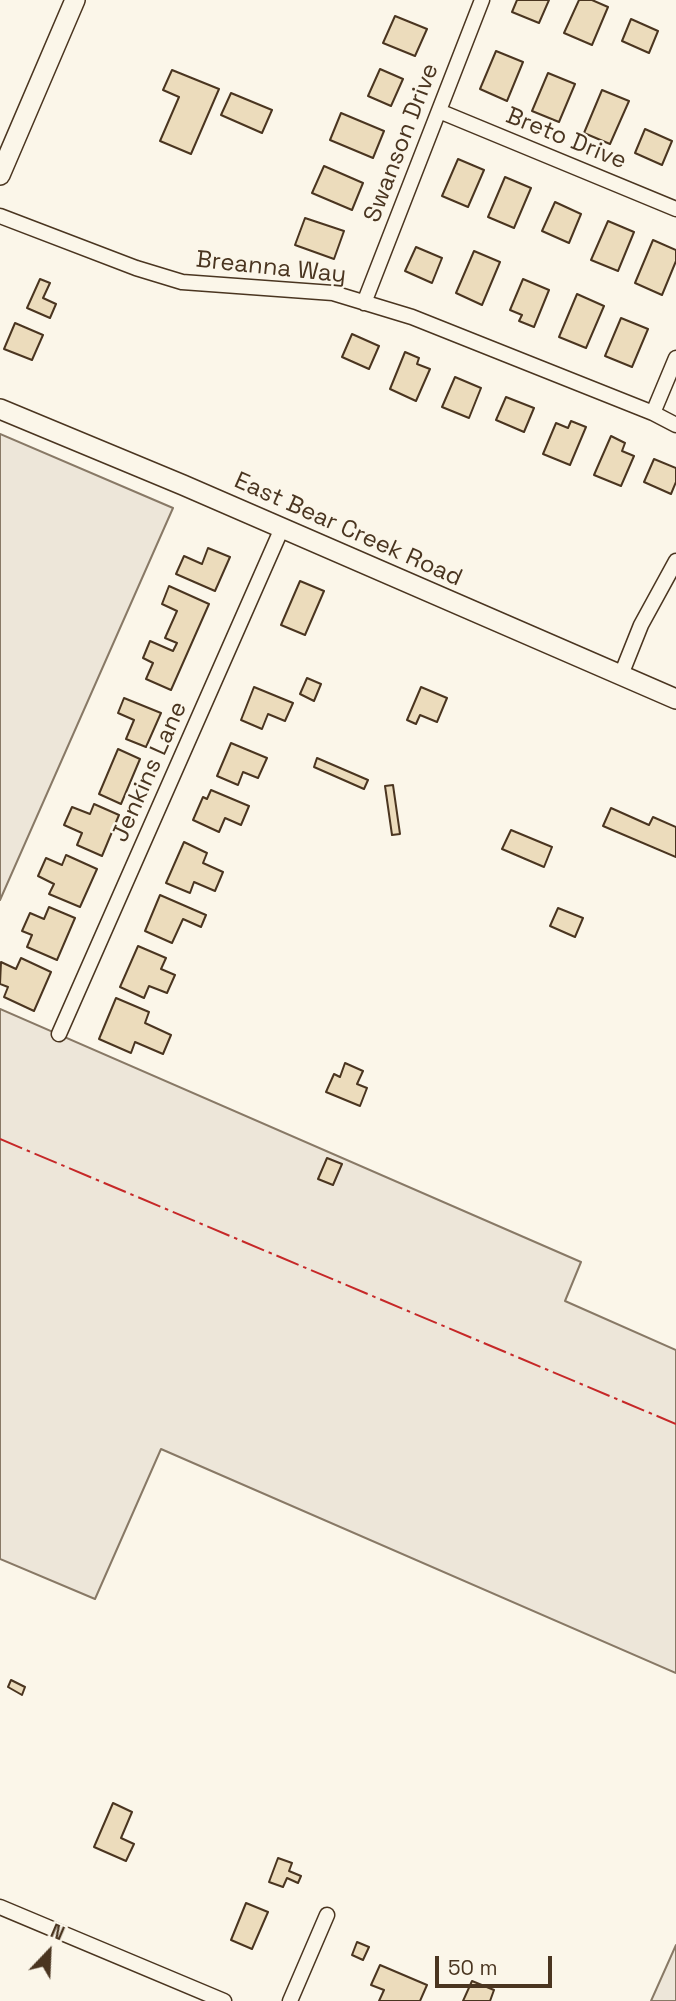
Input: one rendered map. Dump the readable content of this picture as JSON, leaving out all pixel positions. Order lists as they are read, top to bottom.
{
  "streets": {
    "main road": ["East Bear Creek Road"],
    "street": [
      "Breto Drive",
      "Swanson Drive",
      "Breanna Way",
      "Jenkins Lane"
    ]
  },
  "crossings": [
    ["Breto Drive", "Swanson Drive"],
    ["Swanson Drive", "Breanna Way"],
    ["East Bear Creek Road", "Jenkins Lane"]
  ],
  "scale_bar": "50 m",
  "north": "top right"
}
